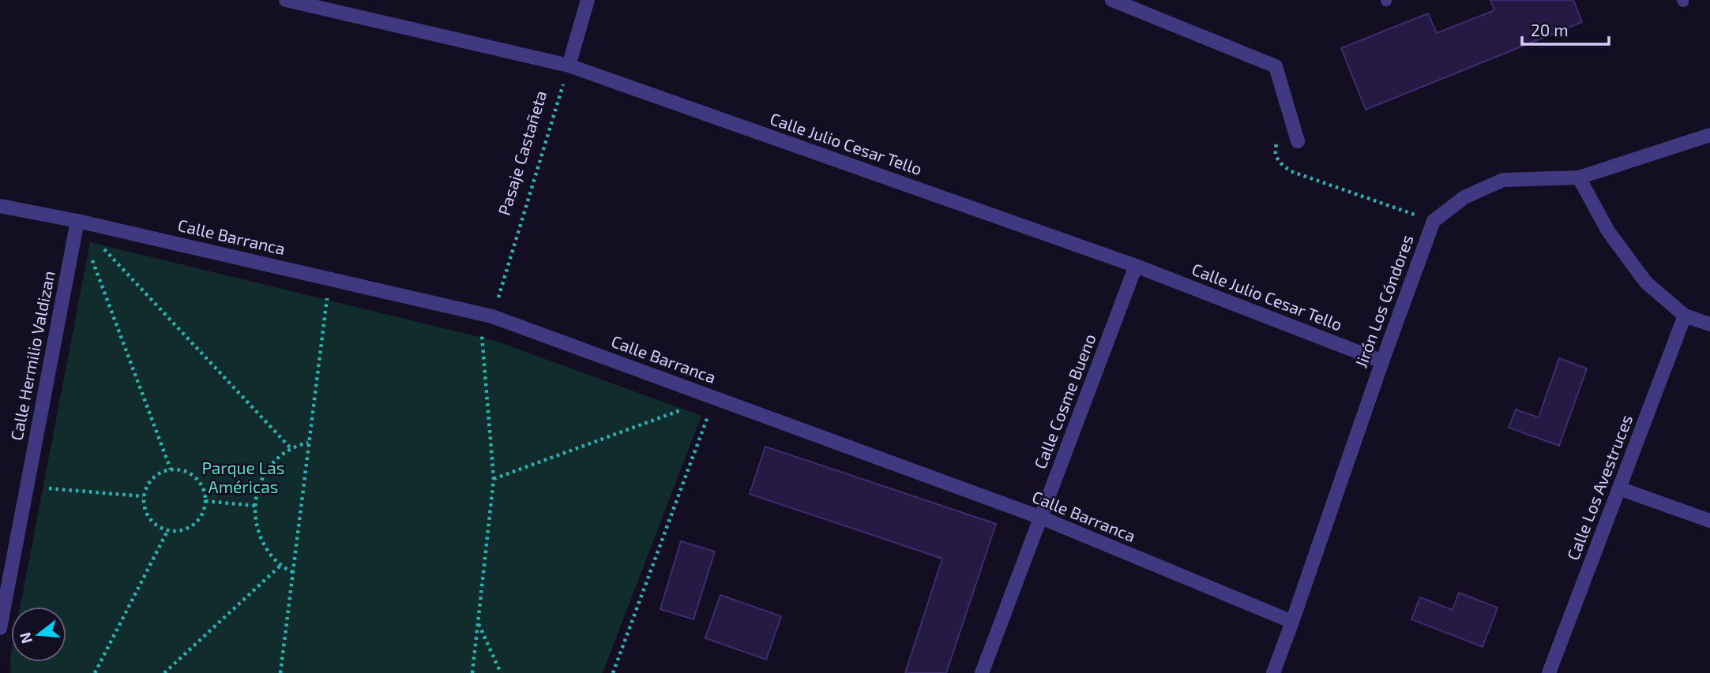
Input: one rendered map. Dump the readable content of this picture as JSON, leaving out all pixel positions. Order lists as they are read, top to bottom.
{
  "streets": {
    "street": [
      "Calle Julio Cesar Tello",
      "Calle Barranca",
      "Jirón Los Cóndores",
      "Calle Hermilio Valdizan",
      "Calle Cosme Bueno",
      "Calle Los Avestruces"
    ],
    "path": ["Pasaje Castañeta"]
  },
  "crossings": [
    ["Calle Julio Cesar Tello", "Pasaje Castañeta"],
    ["Calle Julio Cesar Tello", "Jirón Los Cóndores"],
    ["Calle Julio Cesar Tello", "Calle Cosme Bueno"],
    ["Pasaje Castañeta", "Calle Barranca"],
    ["Calle Barranca", "Jirón Los Cóndores"],
    ["Calle Barranca", "Calle Hermilio Valdizan"],
    ["Calle Barranca", "Calle Cosme Bueno"]
  ],
  "parks": ["Parque Las Américas"],
  "scale_bar": "20 m",
  "north": "left"
}
